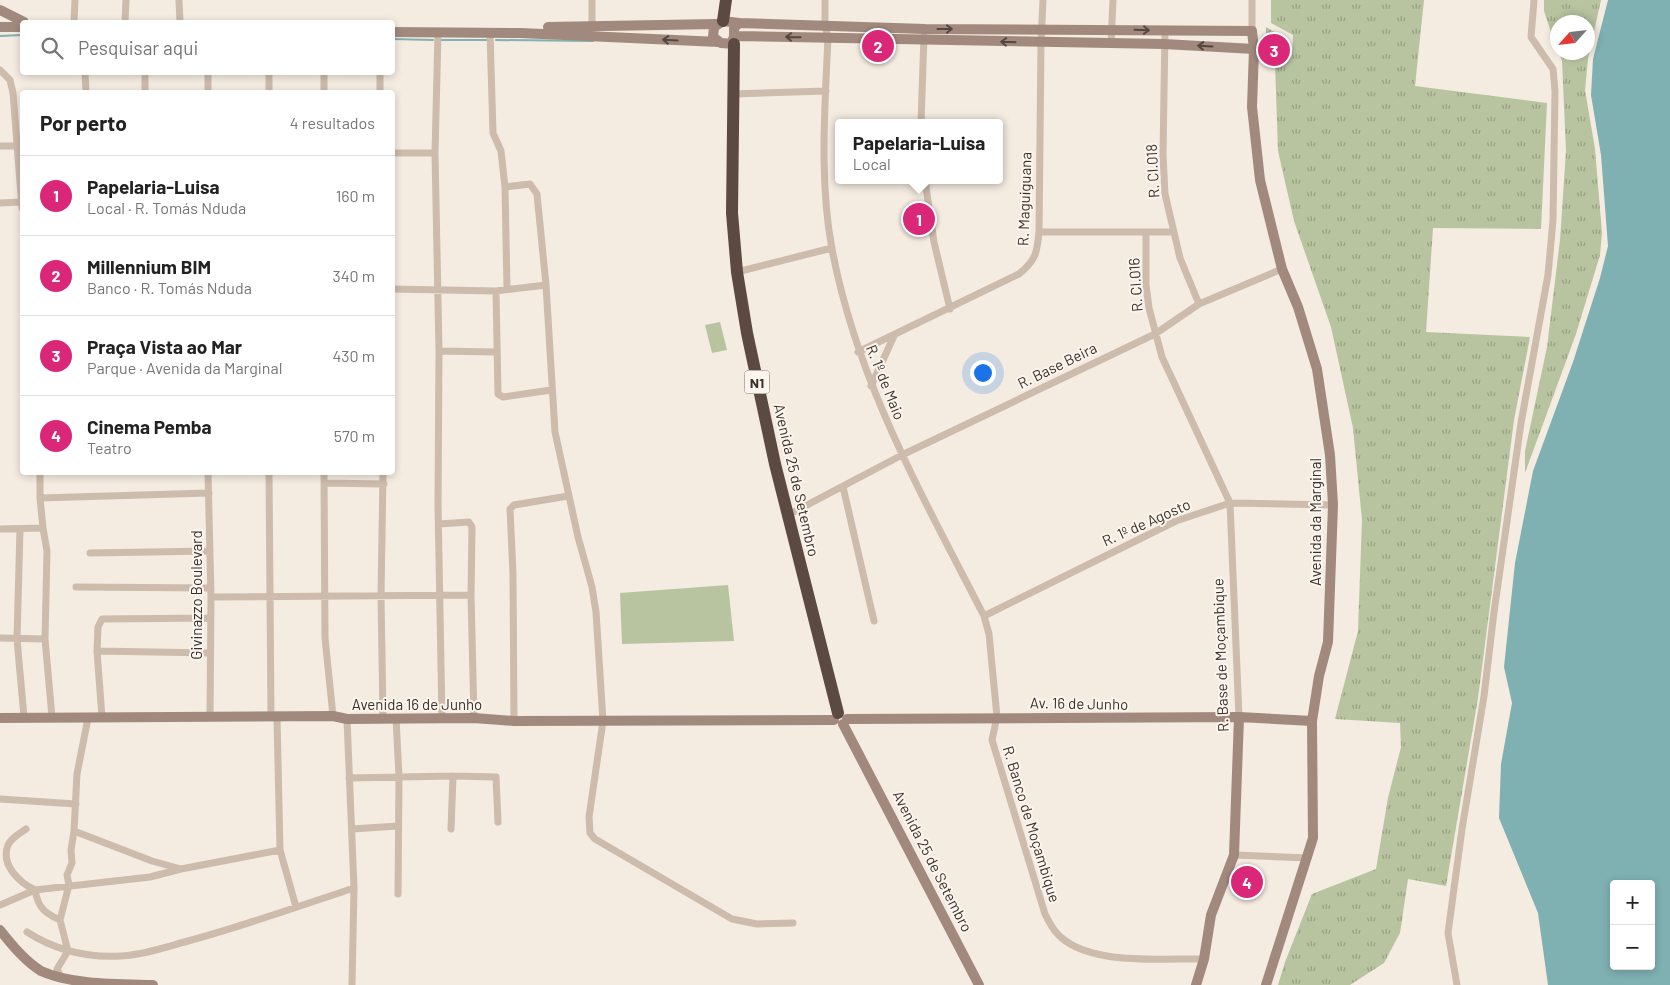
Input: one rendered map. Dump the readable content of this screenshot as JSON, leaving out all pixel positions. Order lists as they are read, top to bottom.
{
  "streets": {
    "highway": ["N1", "Avenida 25 de Setembro"],
    "street": [
      "R. CI.018",
      "R. Maguiguana",
      "R. CI.016",
      "R. Base Beira",
      "R. 1º de Maio",
      "R. 1º de Agosto",
      "Avenida da Marginal",
      "Givinazzo Boulevard",
      "R. Base de Moçambique",
      "Av. 16 de Junho",
      "Avenida 16 de Junho",
      "R. Banco de Moçambique"
    ]
  },
  "crossings": [
    ["R. CI.018", "R. Base Beira"],
    ["R. Maguiguana", "R. 1º de Maio"],
    ["R. CI.016", "R. Base Beira"],
    ["R. CI.016", "R. Base de Moçambique"],
    ["R. Base Beira", "R. 1º de Maio"],
    ["R. Base Beira", "Avenida 25 de Setembro"],
    ["R. Base Beira", "Avenida da Marginal"],
    ["R. Base Beira", "R. Base de Moçambique"],
    ["R. 1º de Maio", "R. 1º de Agosto"],
    ["R. 1º de Maio", "Av. 16 de Junho"],
    ["R. 1º de Maio", "R. Banco de Moçambique"],
    ["Avenida 25 de Setembro", "Av. 16 de Junho"],
    ["Avenida 25 de Setembro", "Avenida 16 de Junho"],
    ["R. 1º de Agosto", "Avenida da Marginal"],
    ["R. 1º de Agosto", "R. Base de Moçambique"],
    ["Avenida da Marginal", "Av. 16 de Junho"],
    ["Givinazzo Boulevard", "Avenida 16 de Junho"],
    ["R. Base de Moçambique", "Av. 16 de Junho"],
    ["R. Base de Moçambique", "R. Banco de Moçambique"],
    ["Av. 16 de Junho", "Avenida 16 de Junho"],
    ["Av. 16 de Junho", "R. Banco de Moçambique"]
  ],
  "north": "bottom left",
  "page": {
    "search": "Pesquisar aqui",
    "pins": [
      "2",
      "3",
      "1",
      "4"
    ],
    "heading": ["Por perto", "4 resultados"],
    "popup": ["Papelaria-Luisa", "Local"],
    "list": [
      {
        "mark": "1",
        "name": "Papelaria-Luisa",
        "note": "Local · R. Tomás Nduda",
        "value": "160 m"
      },
      {
        "mark": "2",
        "name": "Millennium BIM",
        "note": "Banco · R. Tomás Nduda",
        "value": "340 m"
      },
      {
        "mark": "3",
        "name": "Praça Vista ao Mar",
        "note": "Parque · Avenida da Marginal",
        "value": "430 m"
      },
      {
        "mark": "4",
        "name": "Cinema Pemba",
        "note": "Teatro",
        "value": "570 m"
      }
    ],
    "map_buttons": ["+", "−"]
  }
}
